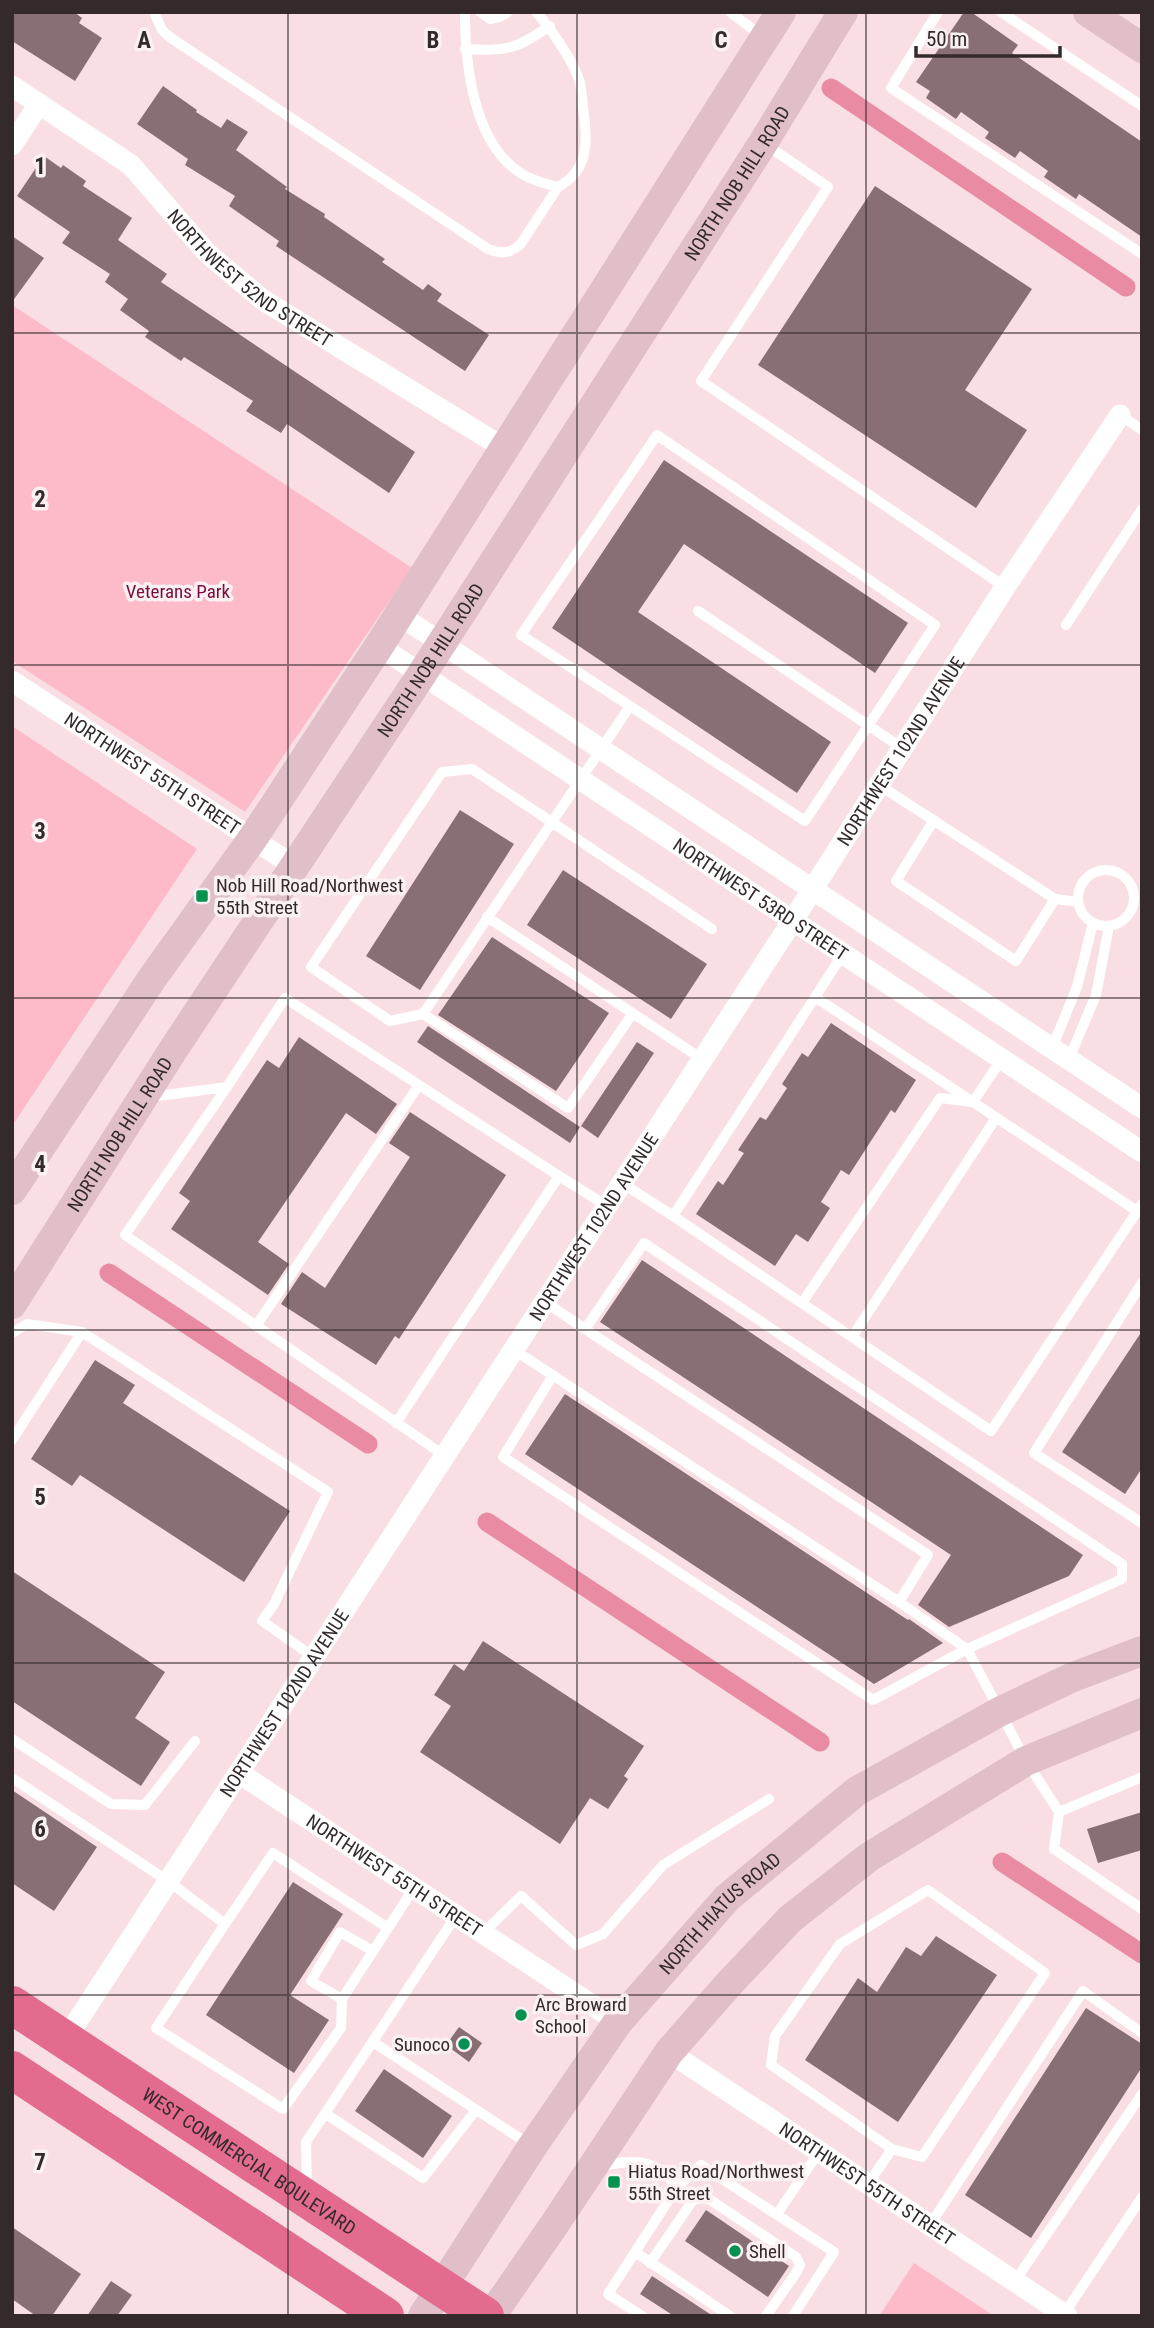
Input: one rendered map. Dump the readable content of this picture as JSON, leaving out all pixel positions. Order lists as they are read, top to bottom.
{
  "streets": {
    "highway": ["WEST COMMERCIAL BOULEVARD"],
    "main road": ["NORTH NOB HILL ROAD", "NORTH HIATUS ROAD"],
    "street": [
      "NORTHWEST 52ND STREET",
      "NORTHWEST 102ND AVENUE",
      "NORTHWEST 55TH STREET",
      "NORTHWEST 53RD STREET"
    ]
  },
  "crossings": [
    ["NORTH NOB HILL ROAD", "NORTHWEST 55TH STREET"],
    ["NORTH NOB HILL ROAD", "NORTHWEST 53RD STREET"],
    ["NORTHWEST 102ND AVENUE", "NORTHWEST 55TH STREET"],
    ["NORTHWEST 102ND AVENUE", "NORTHWEST 53RD STREET"],
    ["NORTHWEST 102ND AVENUE", "WEST COMMERCIAL BOULEVARD"],
    ["NORTHWEST 55TH STREET", "NORTH HIATUS ROAD"],
    ["NORTH HIATUS ROAD", "WEST COMMERCIAL BOULEVARD"]
  ],
  "parks": ["Veterans Park"],
  "places": {
    "transit": ["Nob Hill Road/Northwest 55th Street", "Hiatus Road/Northwest 55th Street"],
    "other": ["Arc Broward School", "Sunoco", "Shell"]
  },
  "scale_bar": "50 m",
  "grid": {
    "columns": ["A", "B", "C"],
    "rows": [
      "1",
      "2",
      "3",
      "4",
      "5",
      "6",
      "7"
    ]
  }
}
